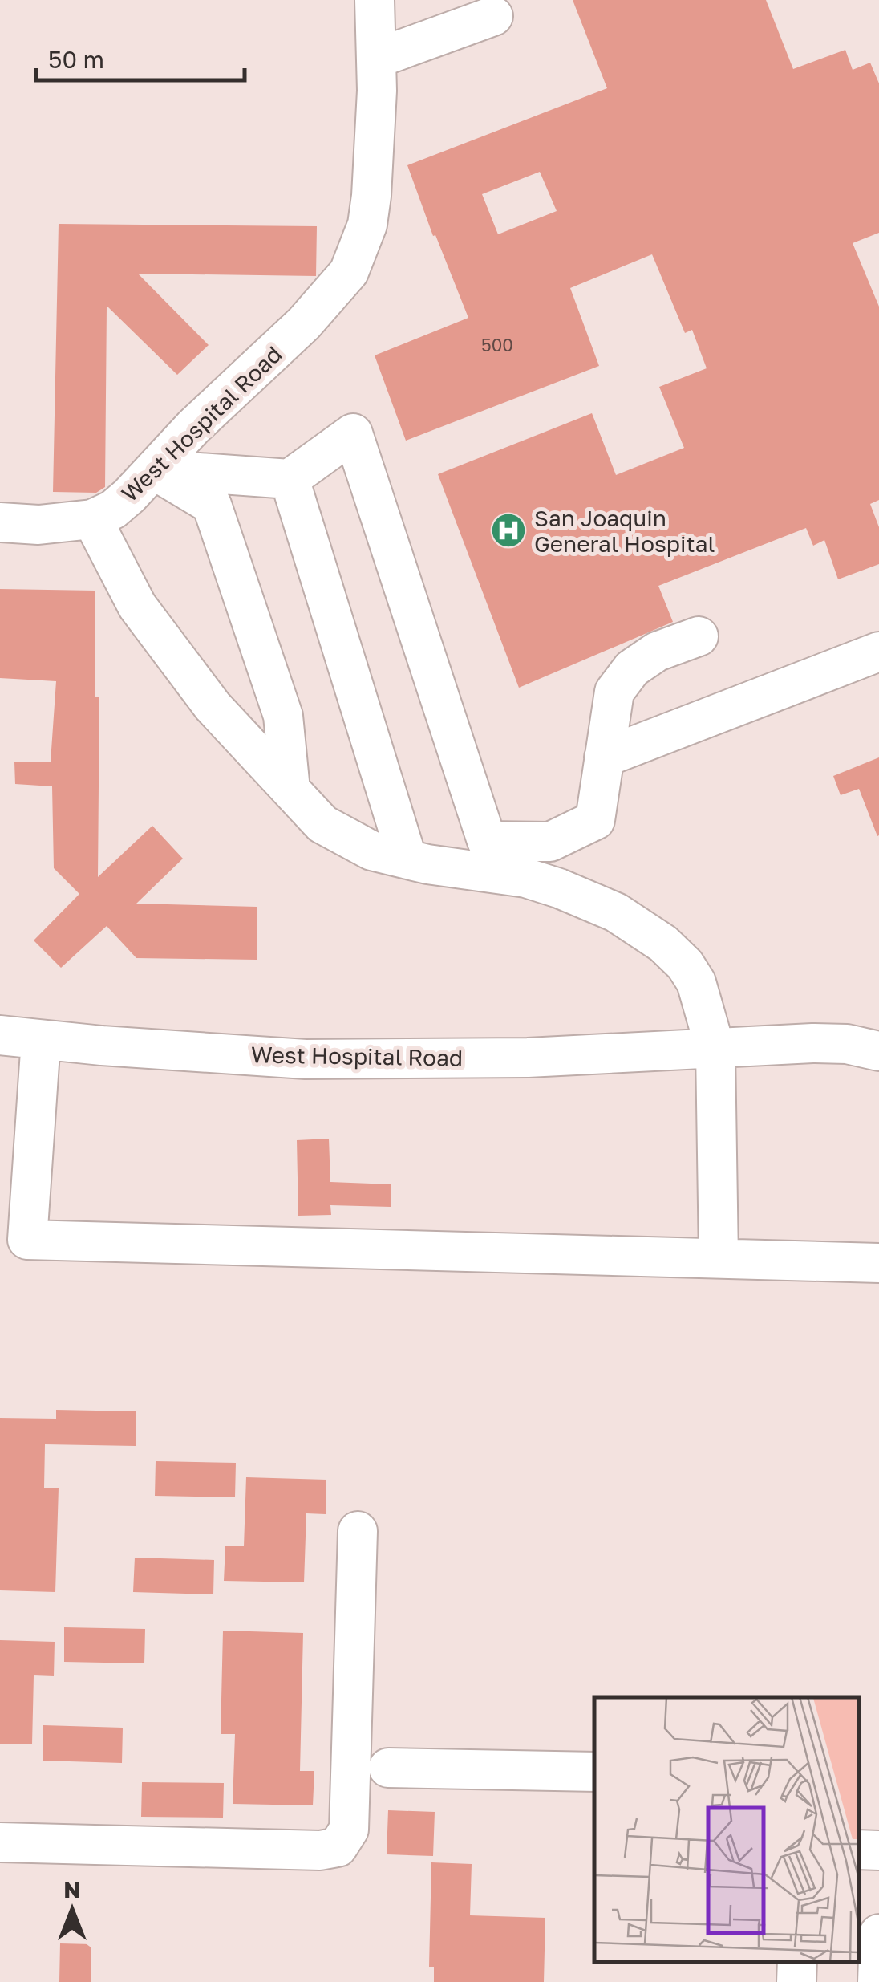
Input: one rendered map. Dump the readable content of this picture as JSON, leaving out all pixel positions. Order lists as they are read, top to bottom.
{
  "streets": {
    "street": ["West Hospital Road"]
  },
  "places": {
    "hospital": ["San Joaquin General Hospital"]
  },
  "house_numbers": ["500"],
  "scale_bar": "50 m",
  "north": "top"
}
